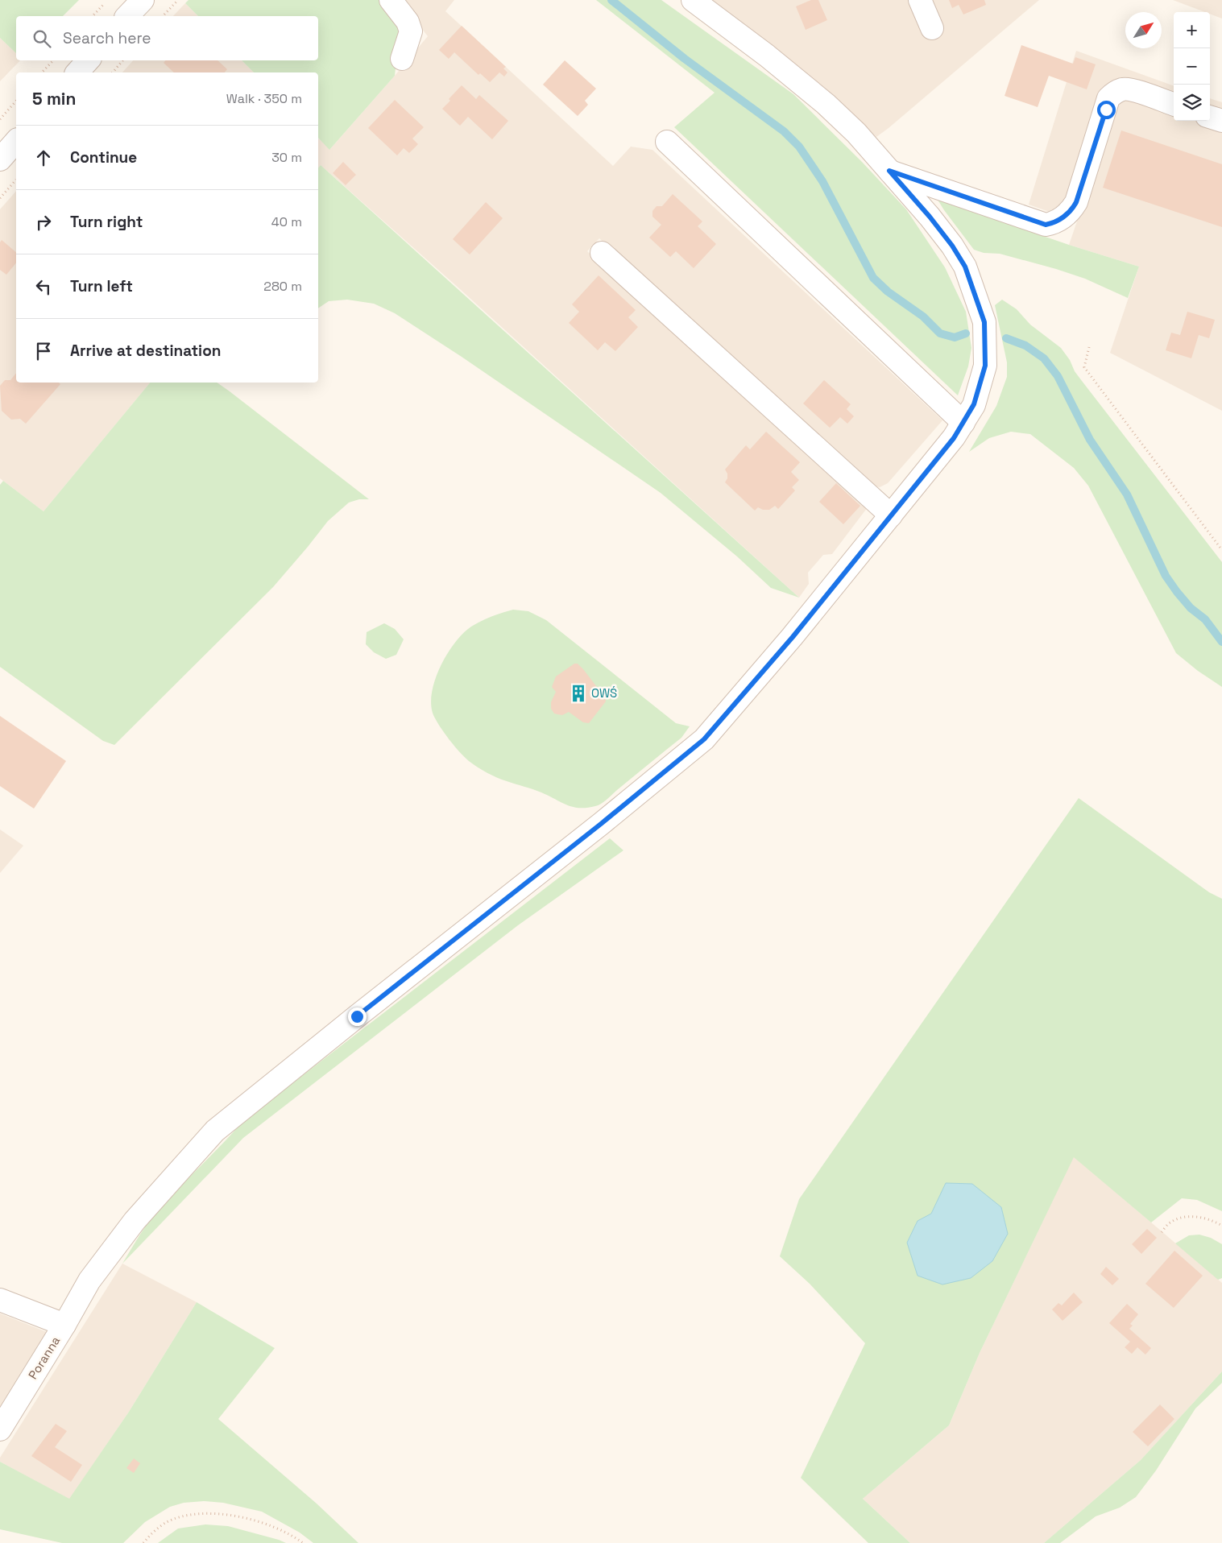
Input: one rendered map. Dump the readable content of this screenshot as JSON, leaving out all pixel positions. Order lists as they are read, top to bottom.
{
  "streets": {
    "street": ["Poranna"]
  },
  "places": {
    "building": ["OWŚ"]
  },
  "north": "top right",
  "page": {
    "map_buttons": ["+", "−"],
    "search": "Search here",
    "heading": ["5 min", "Walk · 350 m"],
    "list": [
      ["Continue", "30 m"],
      ["Turn right", "40 m"],
      ["Turn left", "280 m"],
      "Arrive at destination"
    ]
  }
}
